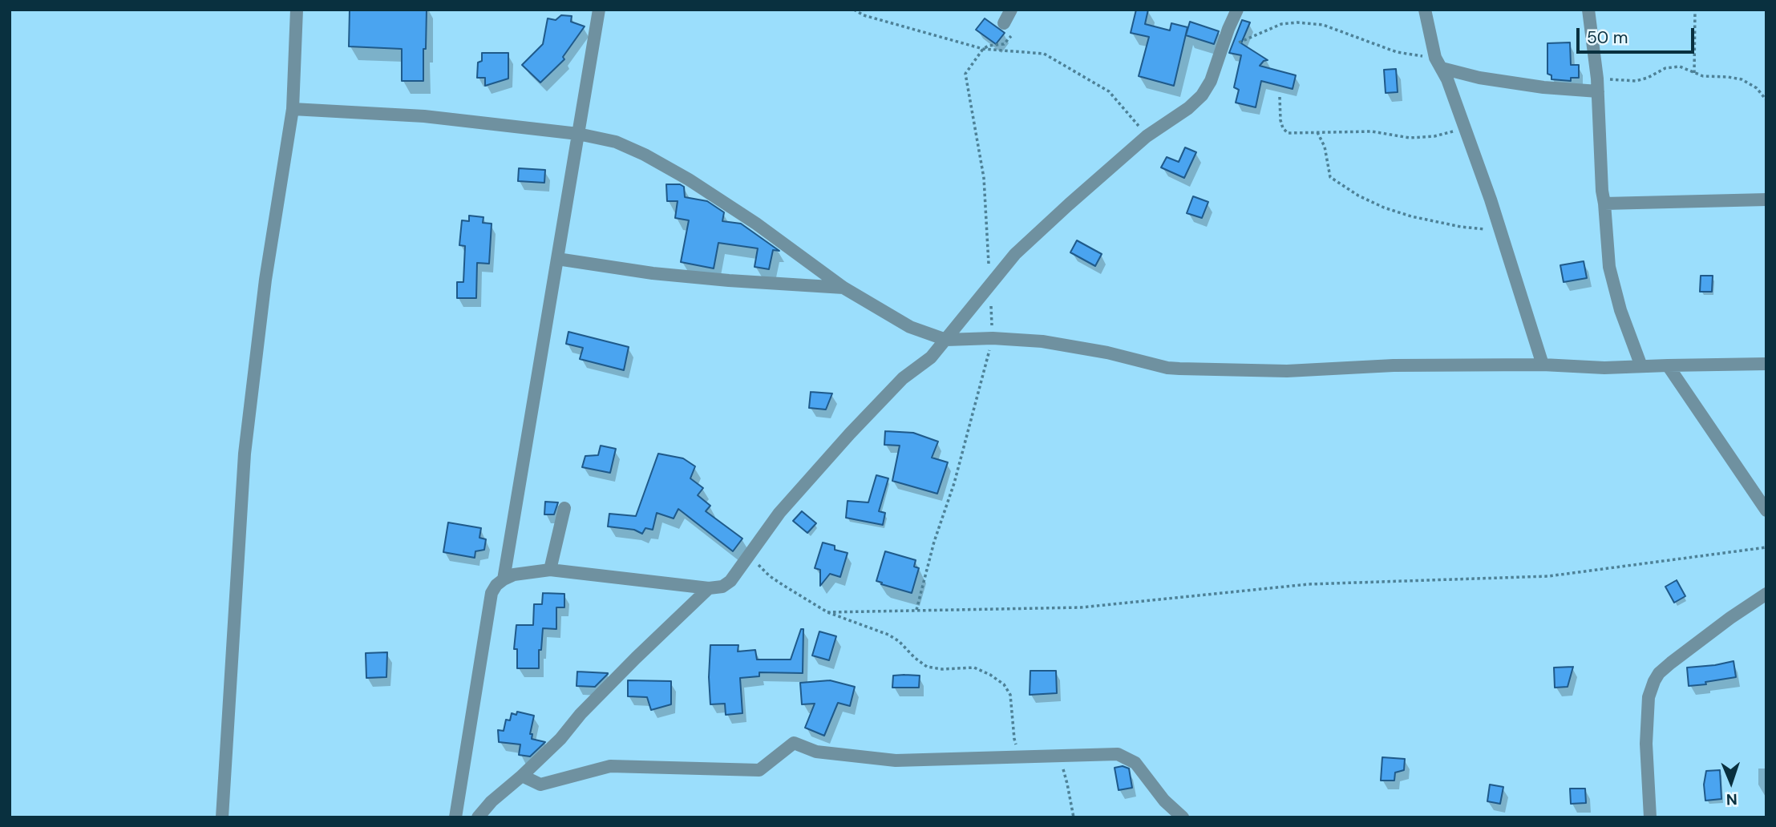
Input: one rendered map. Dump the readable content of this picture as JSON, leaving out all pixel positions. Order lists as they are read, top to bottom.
{
  "scale_bar": "50 m",
  "north": "bottom"
}
